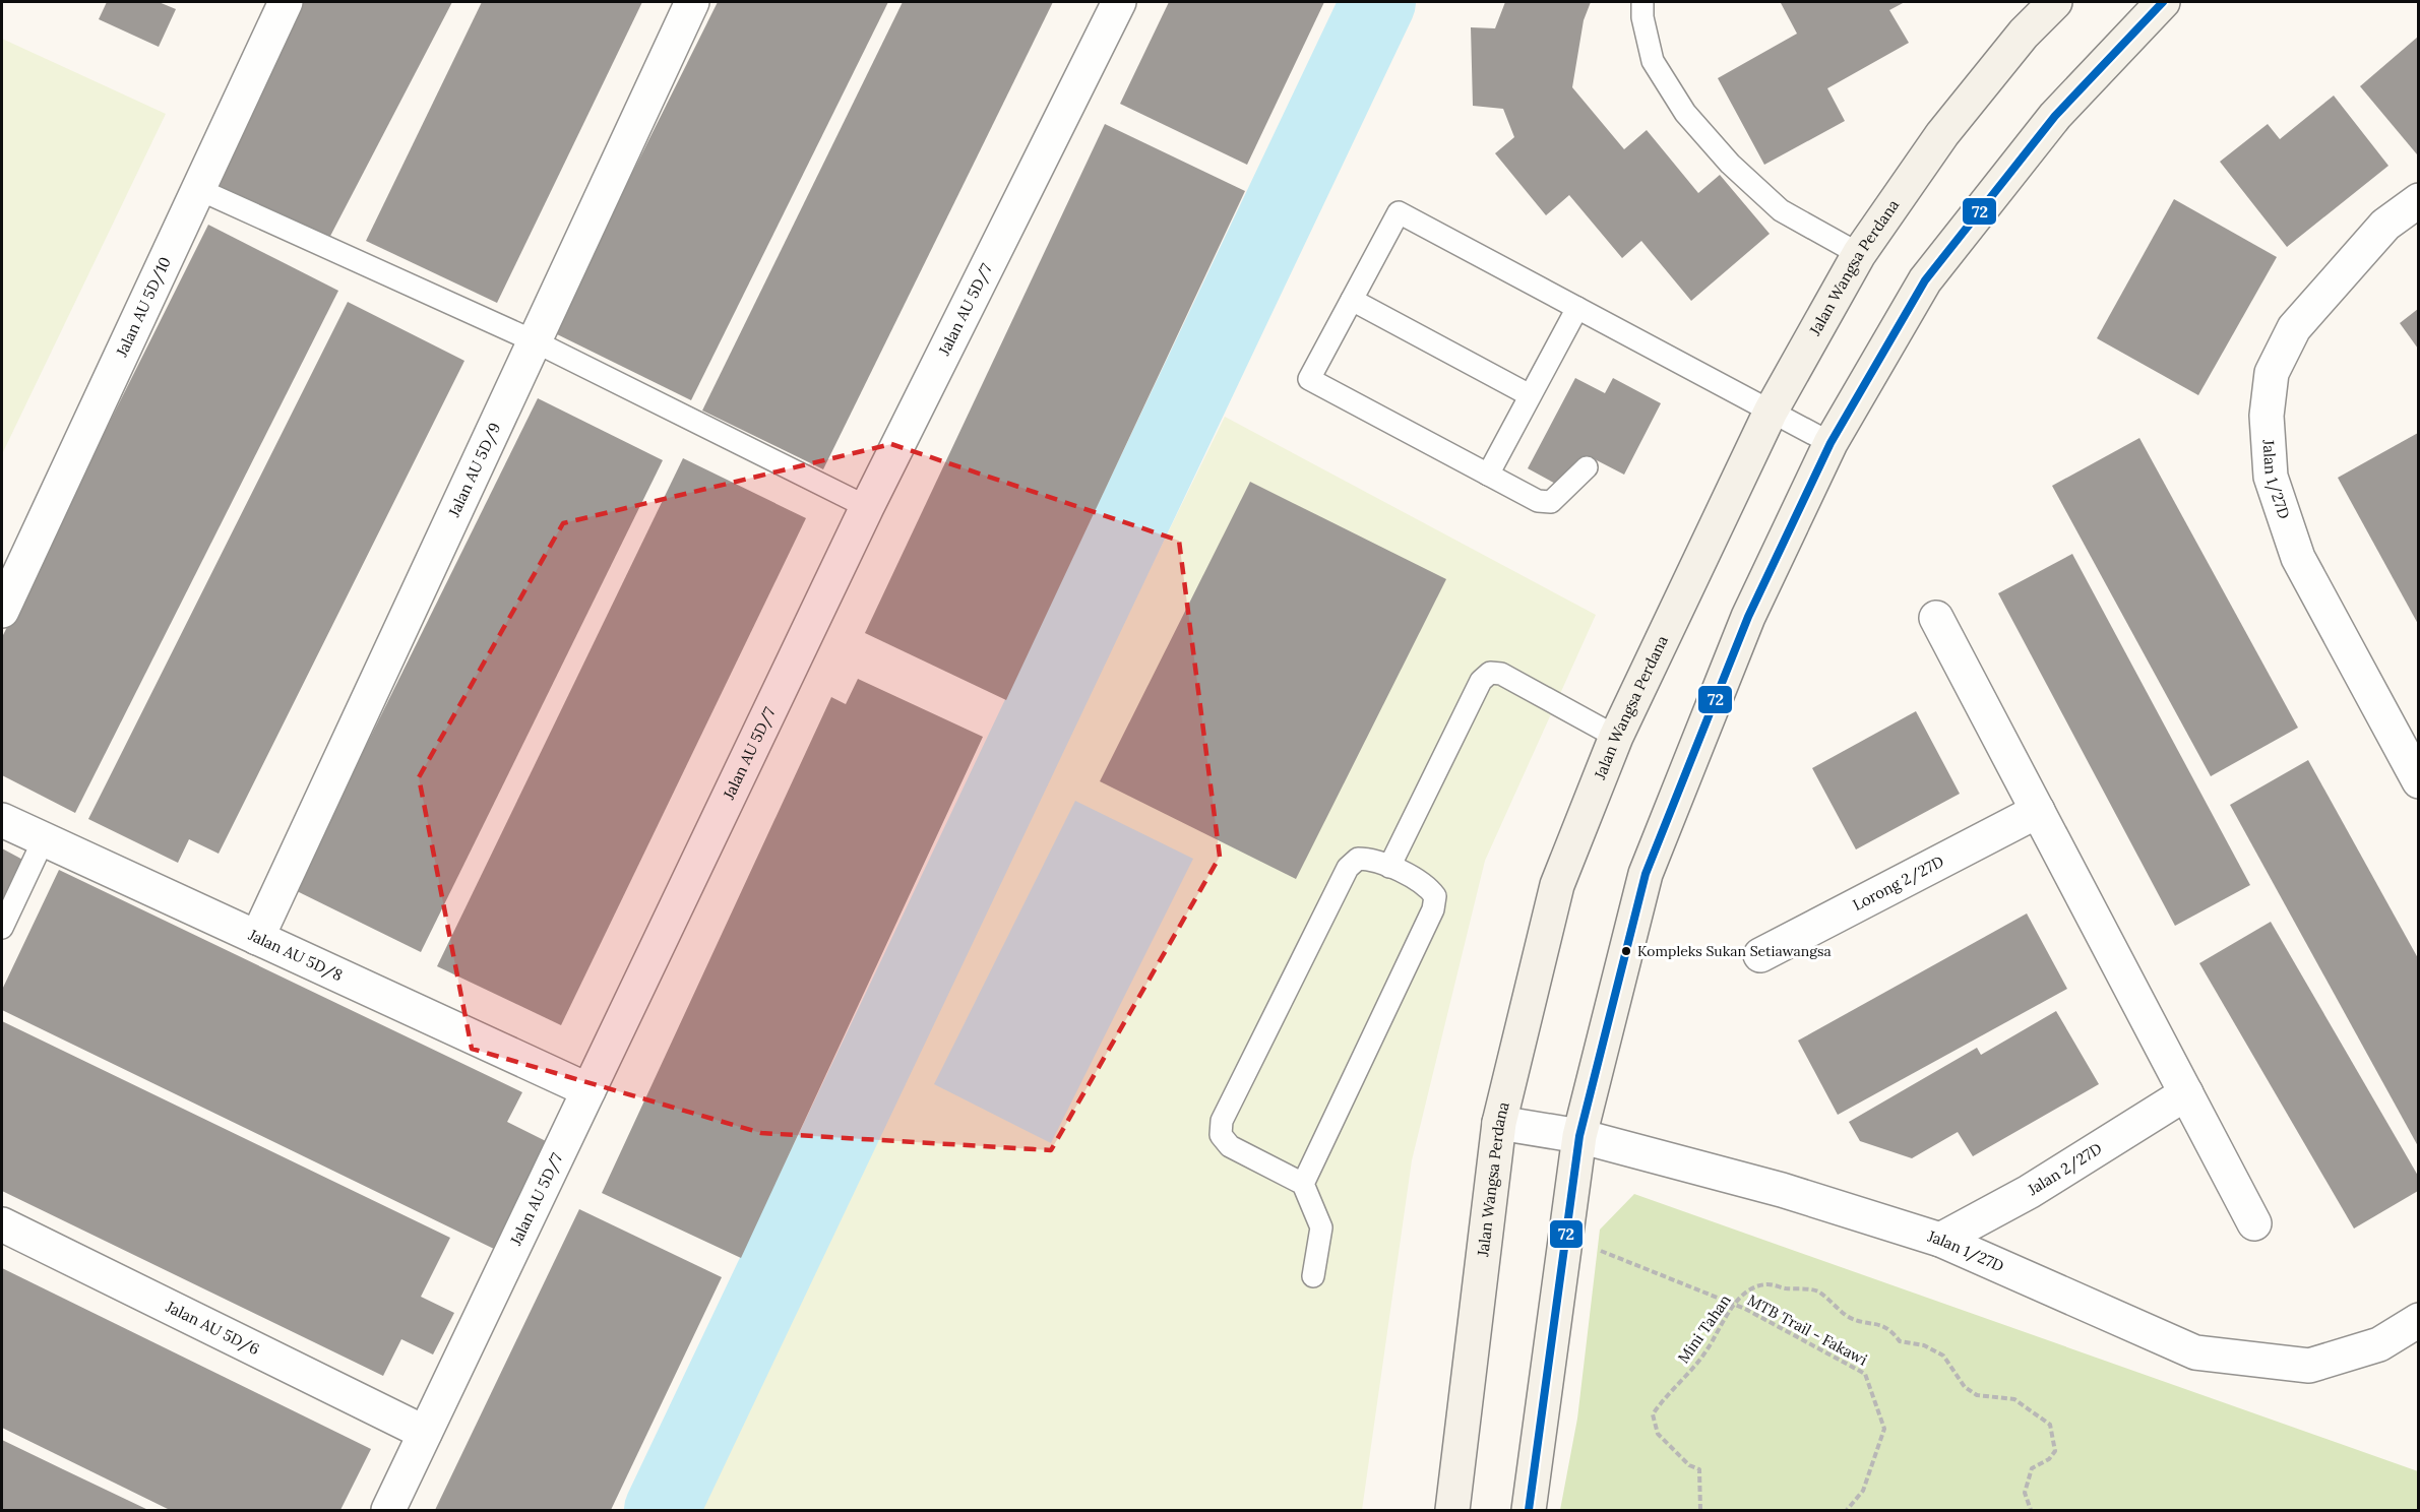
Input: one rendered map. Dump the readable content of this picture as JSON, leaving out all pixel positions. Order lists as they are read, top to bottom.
{
  "streets": {
    "main road": ["Jalan Wangsa Perdana"],
    "street": [
      "Jalan AU 5D/10",
      "Jalan AU 5D/7",
      "Jalan AU 5D/9",
      "Jalan 1/27D",
      "Lorong 2/27D",
      "Jalan AU 5D/8",
      "Jalan 2/27D",
      "Jalan AU 5D/6"
    ],
    "path": ["Mini Tahan", "MTB Trail - Fakawi"]
  },
  "crossings": [
    ["Jalan Wangsa Perdana", "Jalan 1/27D"],
    ["Jalan AU 5D/7", "Jalan AU 5D/8"],
    ["Jalan AU 5D/7", "Jalan AU 5D/6"],
    ["Jalan AU 5D/9", "Jalan AU 5D/8"],
    ["Jalan 1/27D", "Jalan 2/27D"],
    ["Mini Tahan", "MTB Trail - Fakawi"]
  ],
  "places": ["Kompleks Sukan Setiawangsa"],
  "lines": ["transit line 72"]
}
